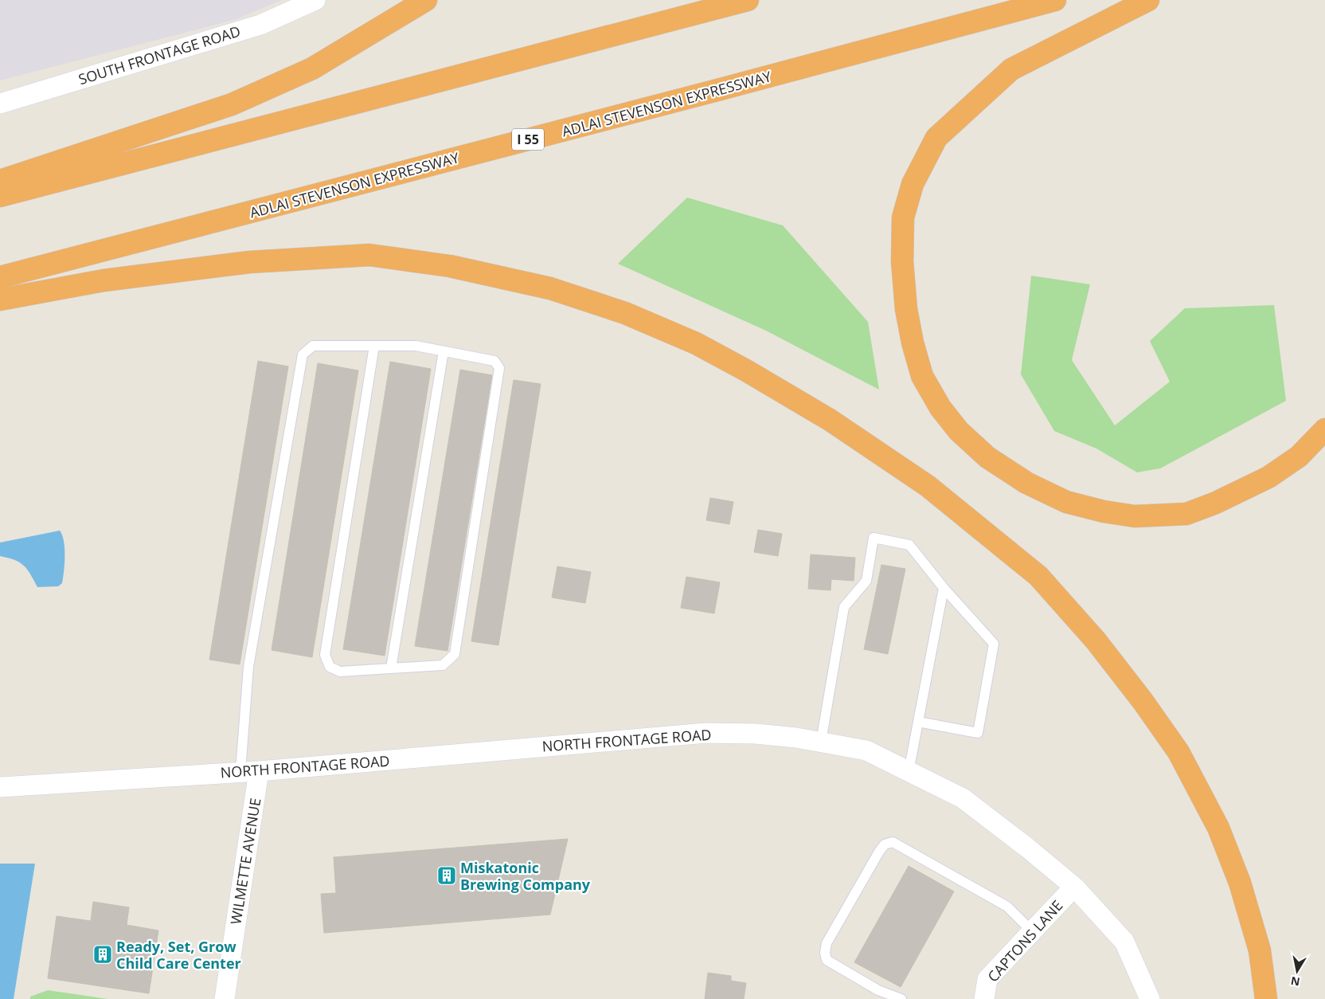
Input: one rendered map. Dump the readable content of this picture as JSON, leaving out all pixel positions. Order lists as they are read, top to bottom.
{
  "streets": {
    "highway": ["ADLAI STEVENSON EXPRESSWAY", "I 55"],
    "street": [
      "SOUTH FRONTAGE ROAD",
      "NORTH FRONTAGE ROAD",
      "WILMETTE AVENUE",
      "CAPTONS LANE"
    ]
  },
  "crossings": [
    ["NORTH FRONTAGE ROAD", "WILMETTE AVENUE"],
    ["NORTH FRONTAGE ROAD", "CAPTONS LANE"]
  ],
  "places": {
    "building": ["Miskatonic Brewing Company", "Ready, Set, Grow Child Care Center"]
  },
  "north": "bottom"
}
